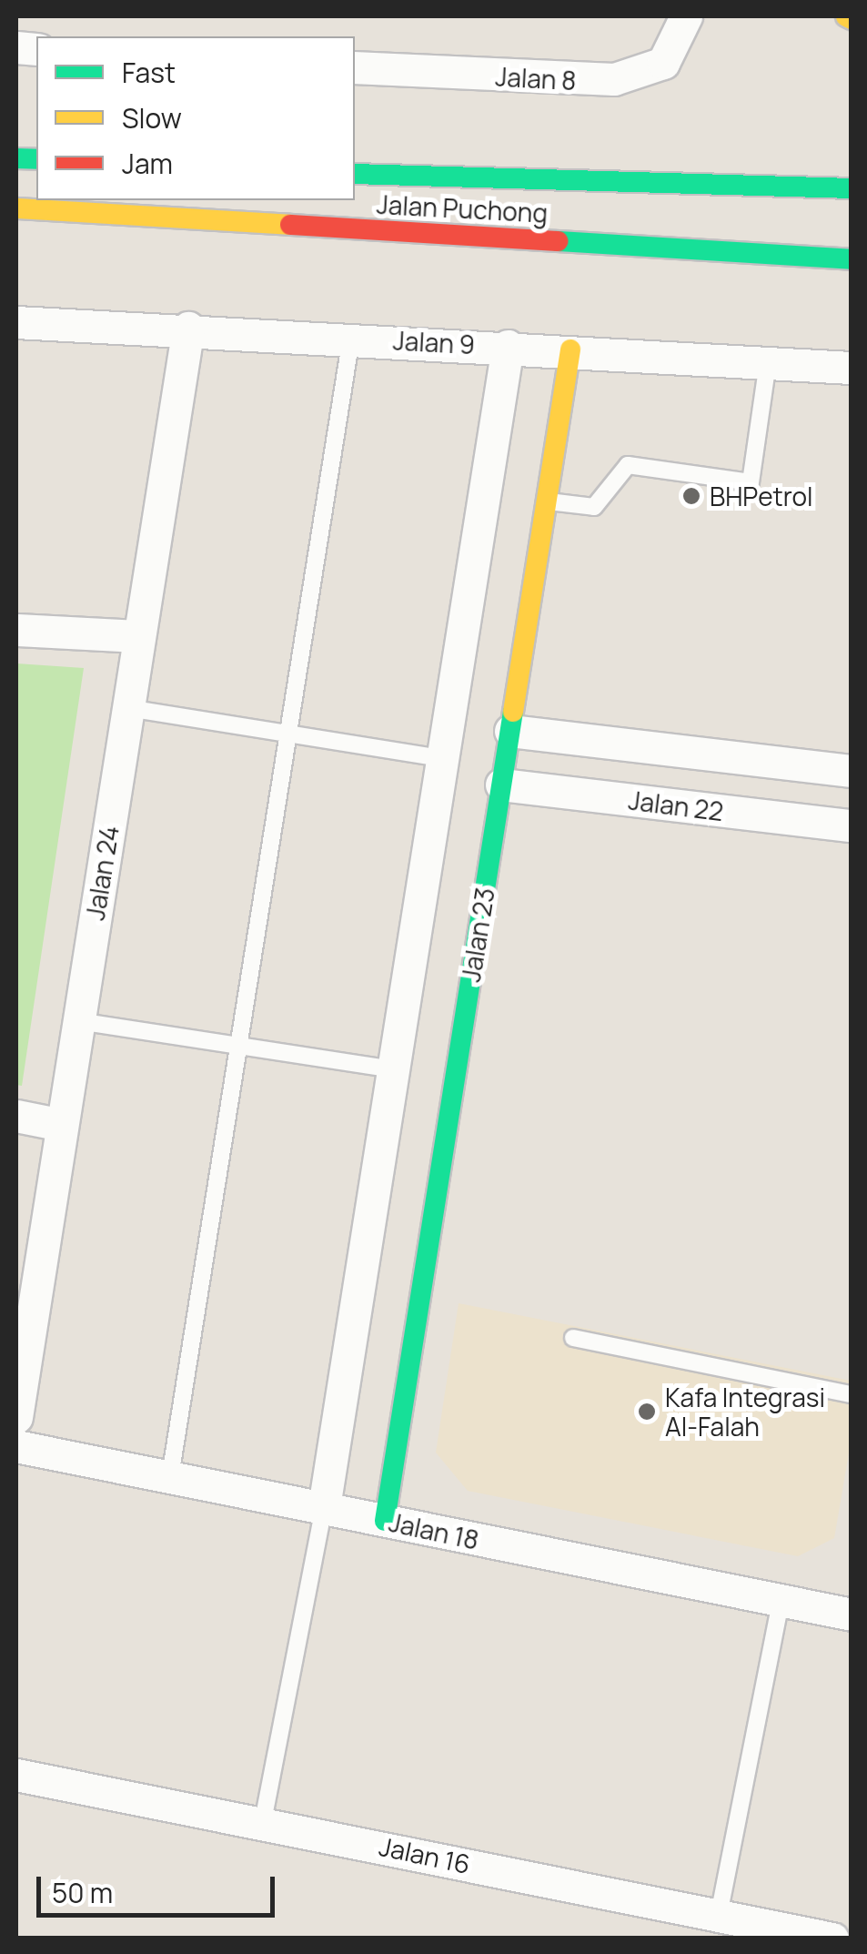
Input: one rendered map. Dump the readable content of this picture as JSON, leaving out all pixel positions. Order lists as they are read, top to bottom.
{
  "streets": {
    "main road": ["Jalan Puchong", "Jalan 23"],
    "street": [
      "Jalan 8",
      "Jalan 9",
      "Jalan 22",
      "Jalan 24",
      "Jalan 18",
      "Jalan 16"
    ]
  },
  "crossings": [
    ["Jalan 9", "Jalan 24"],
    ["Jalan 9", "Jalan 23"],
    ["Jalan 22", "Jalan 23"],
    ["Jalan 23", "Jalan 18"]
  ],
  "places": ["BHPetrol", "Kafa Integrasi Al-Falah"],
  "legend": ["Fast", "Slow", "Jam"],
  "scale_bar": "50 m"
}
